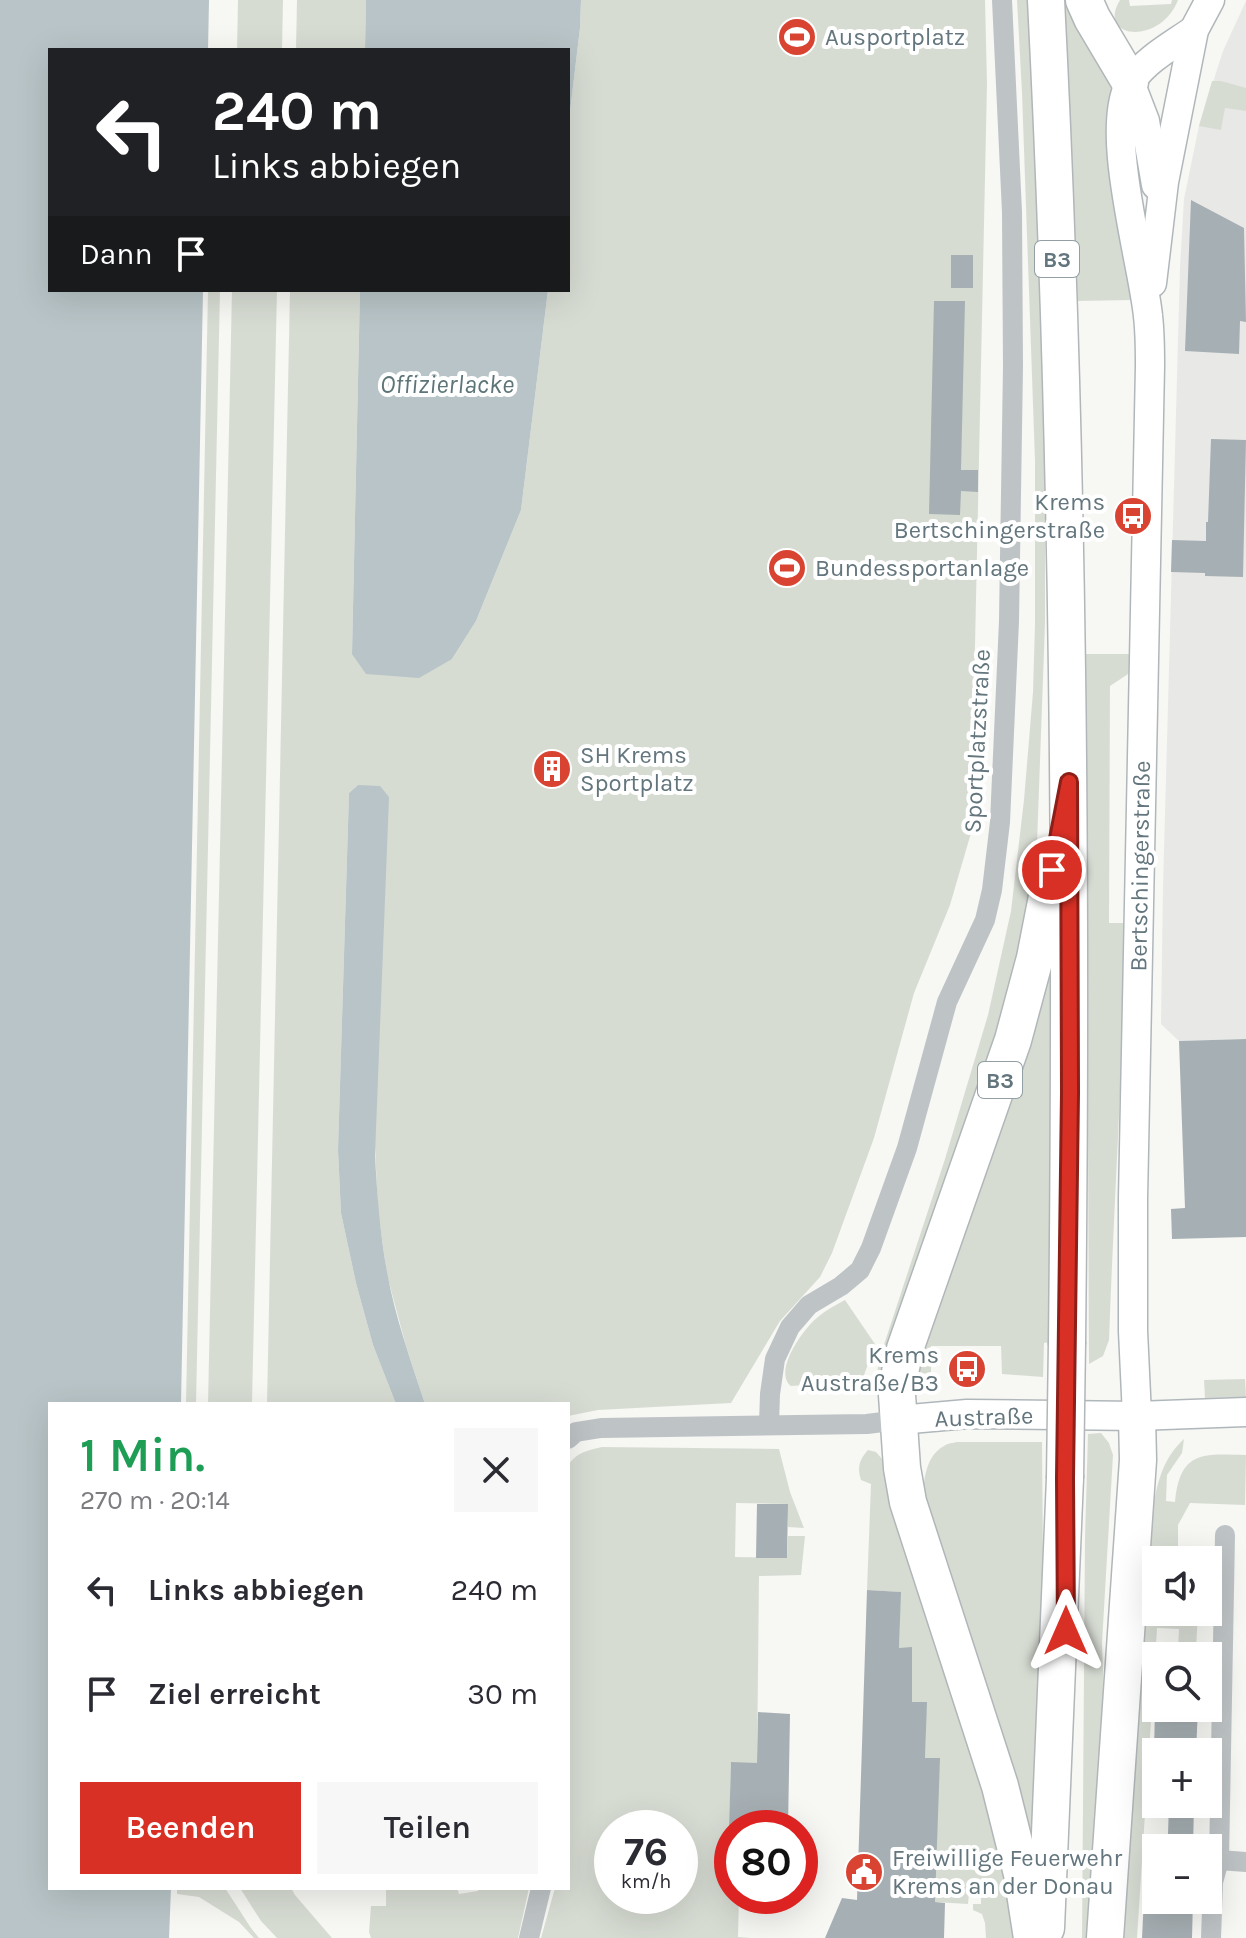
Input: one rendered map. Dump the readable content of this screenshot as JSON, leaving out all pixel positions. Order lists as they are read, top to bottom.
{
  "streets": {
    "highway": ["B3"],
    "street": ["Sportplatzstraße", "Bertschingerstraße", "Austraße"]
  },
  "crossings": [
    ["B3", "Austraße"],
    ["Sportplatzstraße", "Austraße"],
    ["Bertschingerstraße", "Austraße"]
  ],
  "water": ["Offizierlacke"],
  "places": {
    "sports": ["Ausportplatz", "Bundessportanlage"],
    "bus stop": ["Krems Bertschingerstraße", "Krems Austraße/B3"],
    "building": ["SH Krems Sportplatz"],
    "public building": ["Freiwillige Feuerwehr Krems an der Donau"]
  },
  "page": {
    "turn": ["240 m", "Links abbiegen"],
    "then": "Dann",
    "heading": ["1 Min.", "270 m · 20:14"],
    "list": [
      {
        "name": "Links abbiegen",
        "value": "240 m"
      },
      {
        "name": "Ziel erreicht",
        "value": "30 m"
      }
    ],
    "map_buttons": ["+", "−"],
    "buttons": ["Beenden", "Teilen"],
    "speed": "76 km/h",
    "limit": "80"
  }
}
